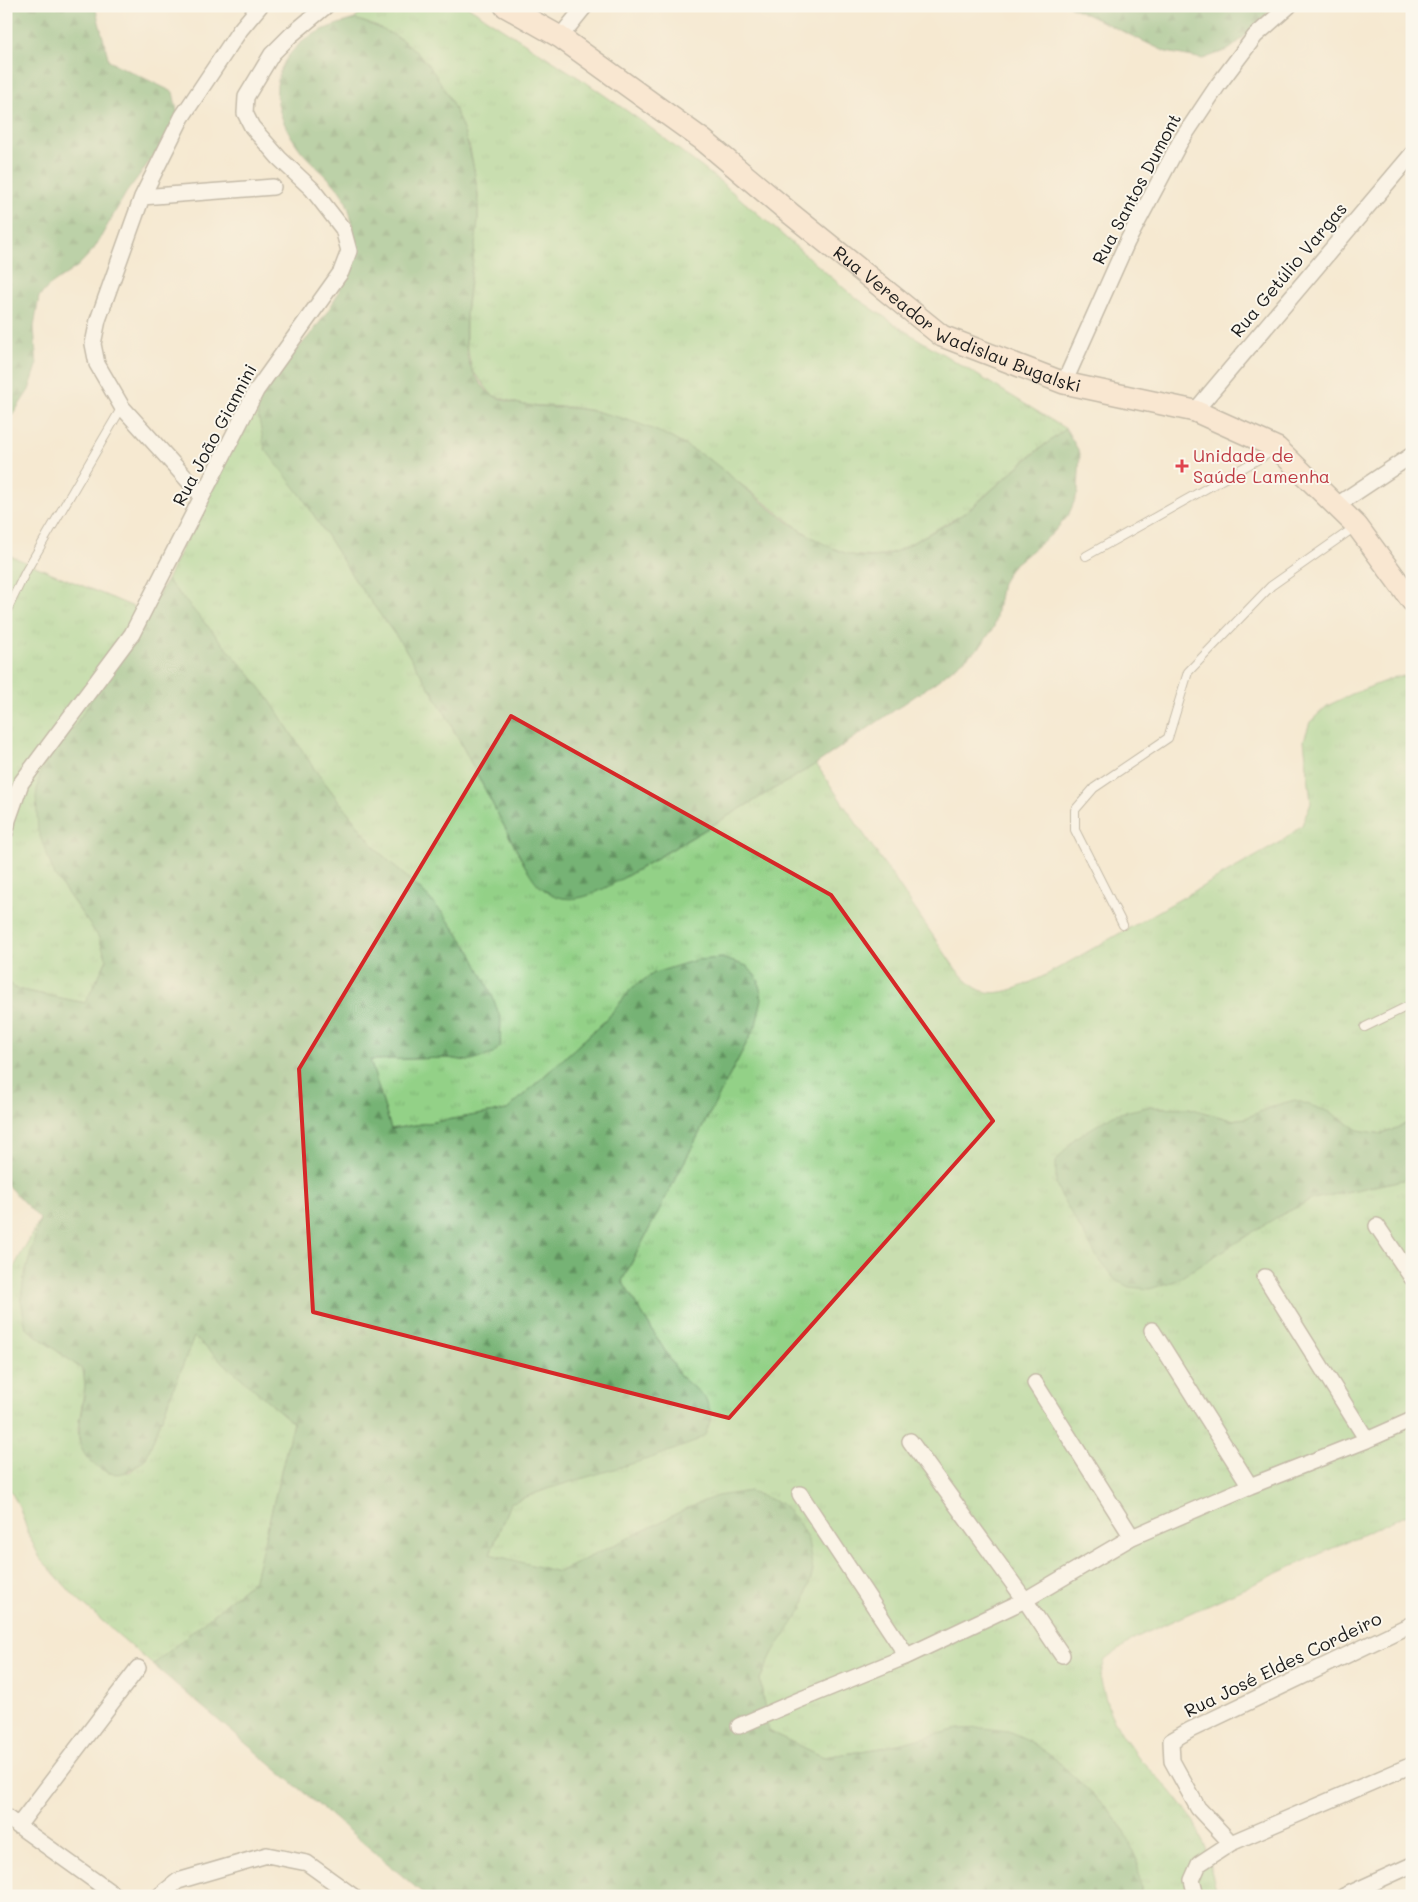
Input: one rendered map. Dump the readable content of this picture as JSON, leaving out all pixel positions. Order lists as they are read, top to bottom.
{
  "streets": {
    "main road": ["Rua Vereador Wadislau Bugalski"],
    "street": [
      "Rua Santos Dumont",
      "Rua Getúlio Vargas",
      "Rua João Giannini",
      "Rua José Eldes Cordeiro"
    ]
  },
  "crossings": [
    ["Rua Santos Dumont", "Rua Vereador Wadislau Bugalski"],
    ["Rua Getúlio Vargas", "Rua Vereador Wadislau Bugalski"]
  ],
  "places": {
    "health": ["Unidade de Saúde Lamenha"]
  }
}
